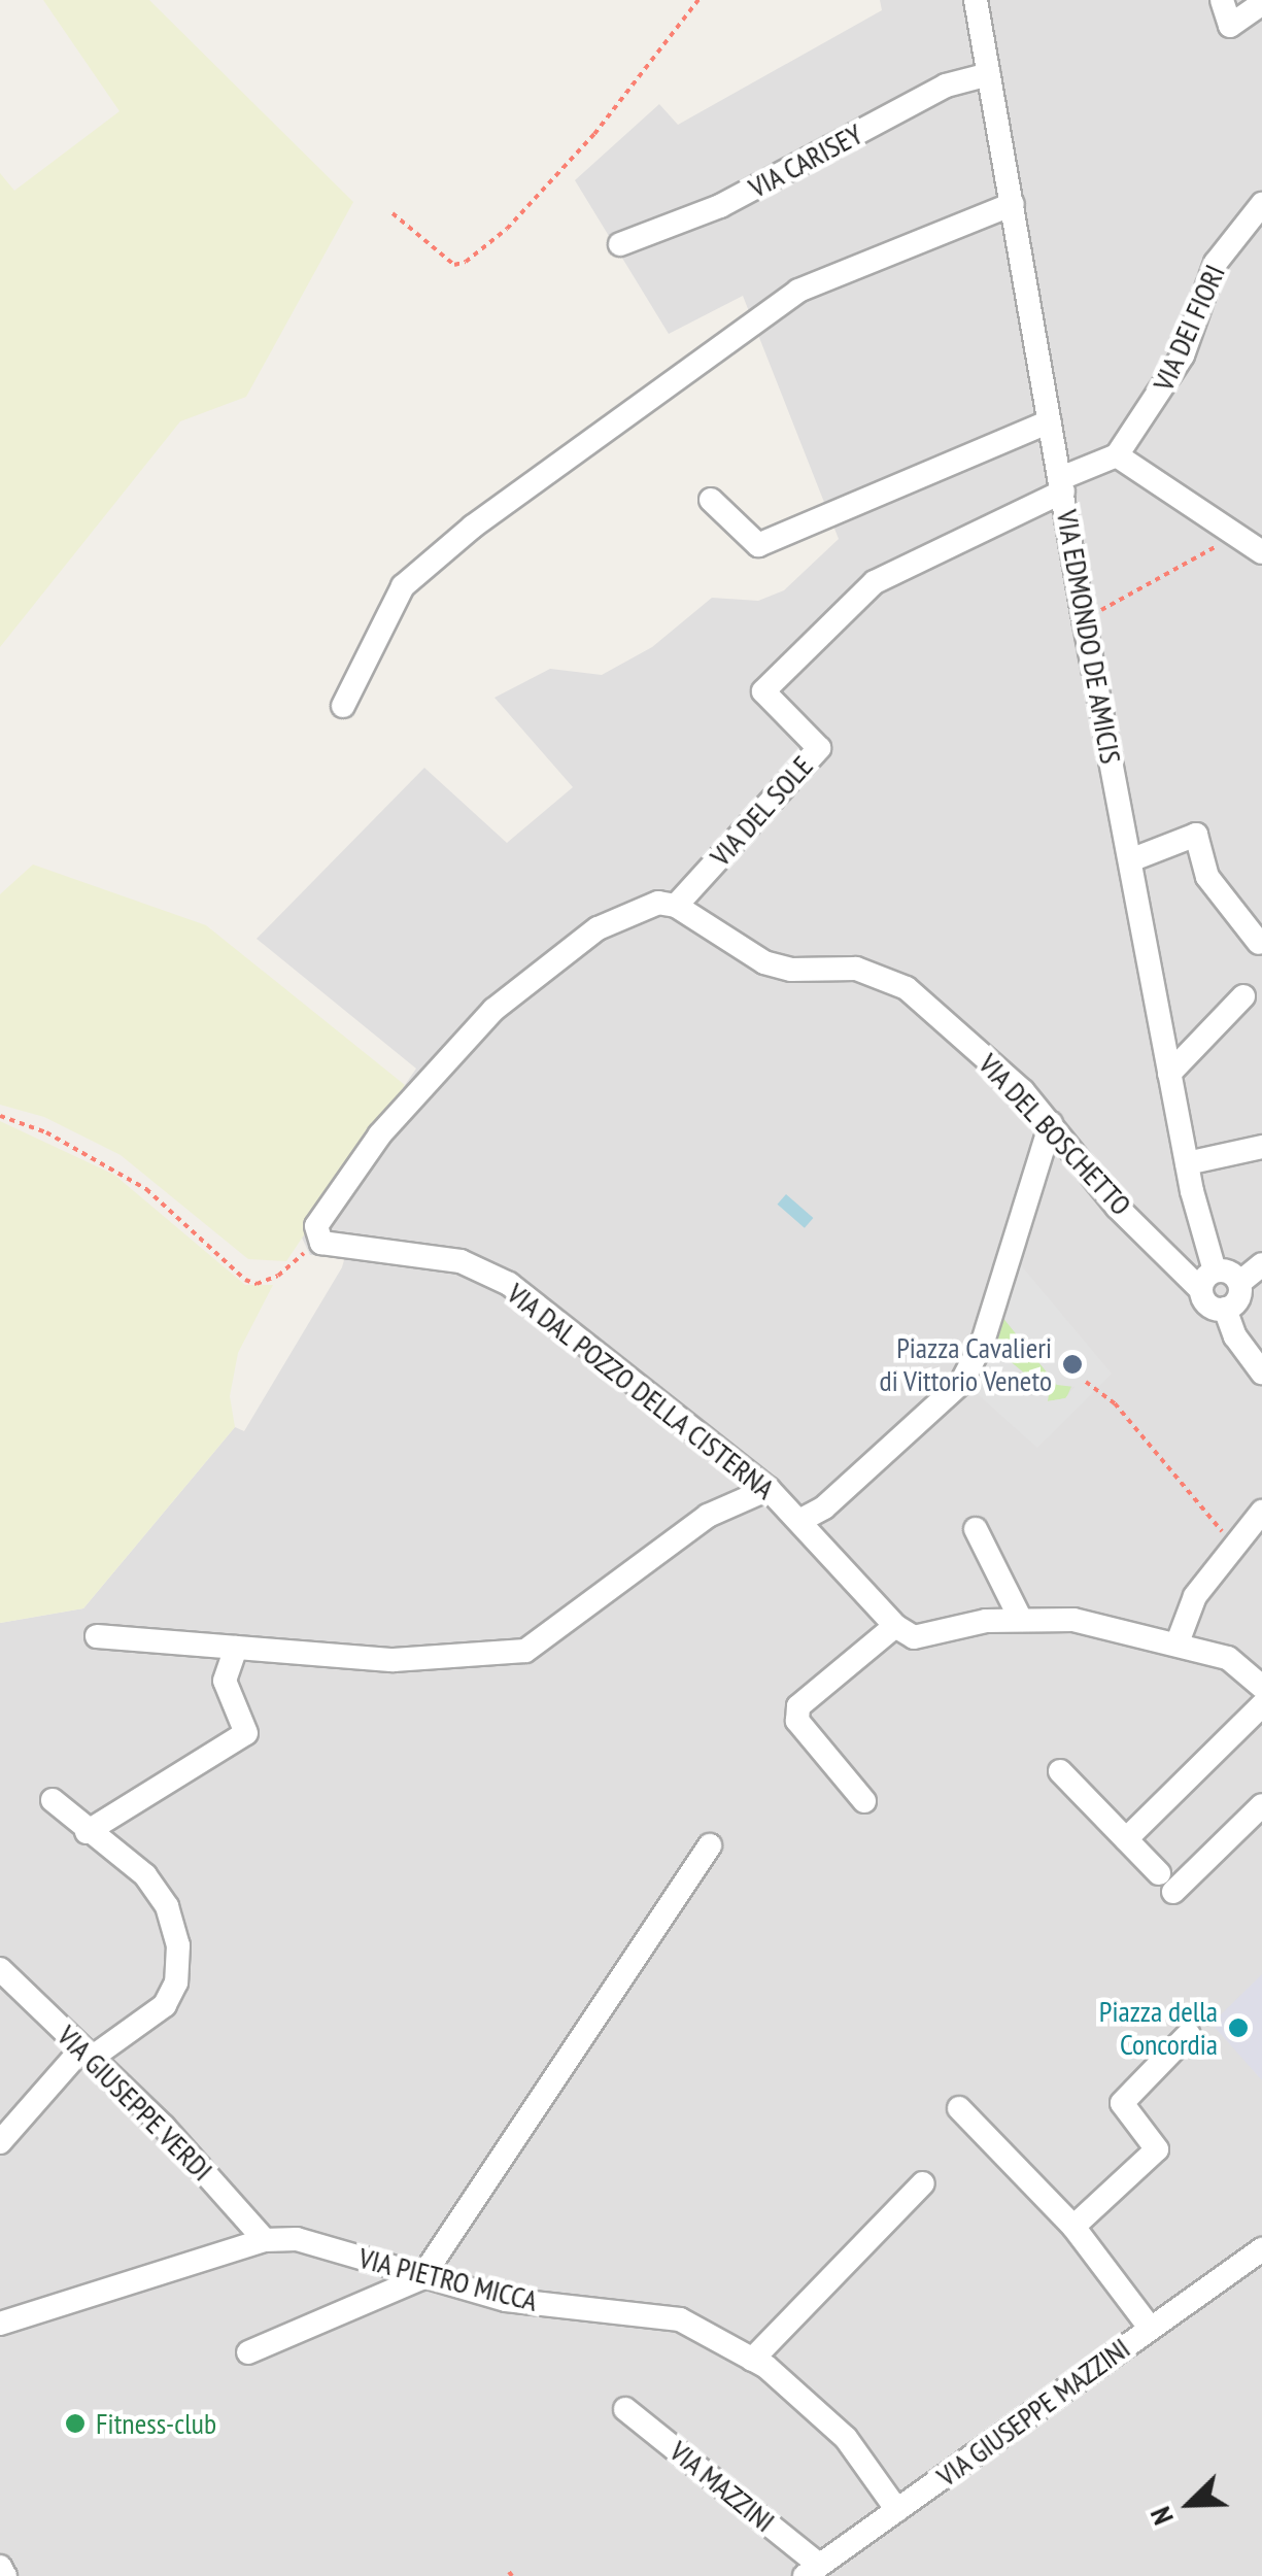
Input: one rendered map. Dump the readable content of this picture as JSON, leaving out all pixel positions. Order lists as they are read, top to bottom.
{
  "streets": {
    "street": [
      "VIA CARISEY",
      "VIA DEI FIORI",
      "VIA EDMONDO DE AMICIS",
      "VIA DEL SOLE",
      "VIA DEL BOSCHETTO",
      "VIA DAL POZZO DELLA CISTERNA",
      "VIA GIUSEPPE VERDI",
      "VIA PIETRO MICCA",
      "VIA GIUSEPPE MAZZINI",
      "VIA MAZZINI"
    ]
  },
  "crossings": [
    ["VIA CARISEY", "VIA EDMONDO DE AMICIS"],
    ["VIA EDMONDO DE AMICIS", "VIA DEL SOLE"],
    ["VIA EDMONDO DE AMICIS", "VIA DEL BOSCHETTO"],
    ["VIA DEL SOLE", "VIA DEL BOSCHETTO"],
    ["VIA GIUSEPPE VERDI", "VIA PIETRO MICCA"],
    ["VIA PIETRO MICCA", "VIA GIUSEPPE MAZZINI"],
    ["VIA GIUSEPPE MAZZINI", "VIA MAZZINI"]
  ],
  "places": ["Piazza Cavalieri di Vittorio Veneto", "Piazza della Concordia", "Fitness-club"],
  "north": "bottom left"
}
